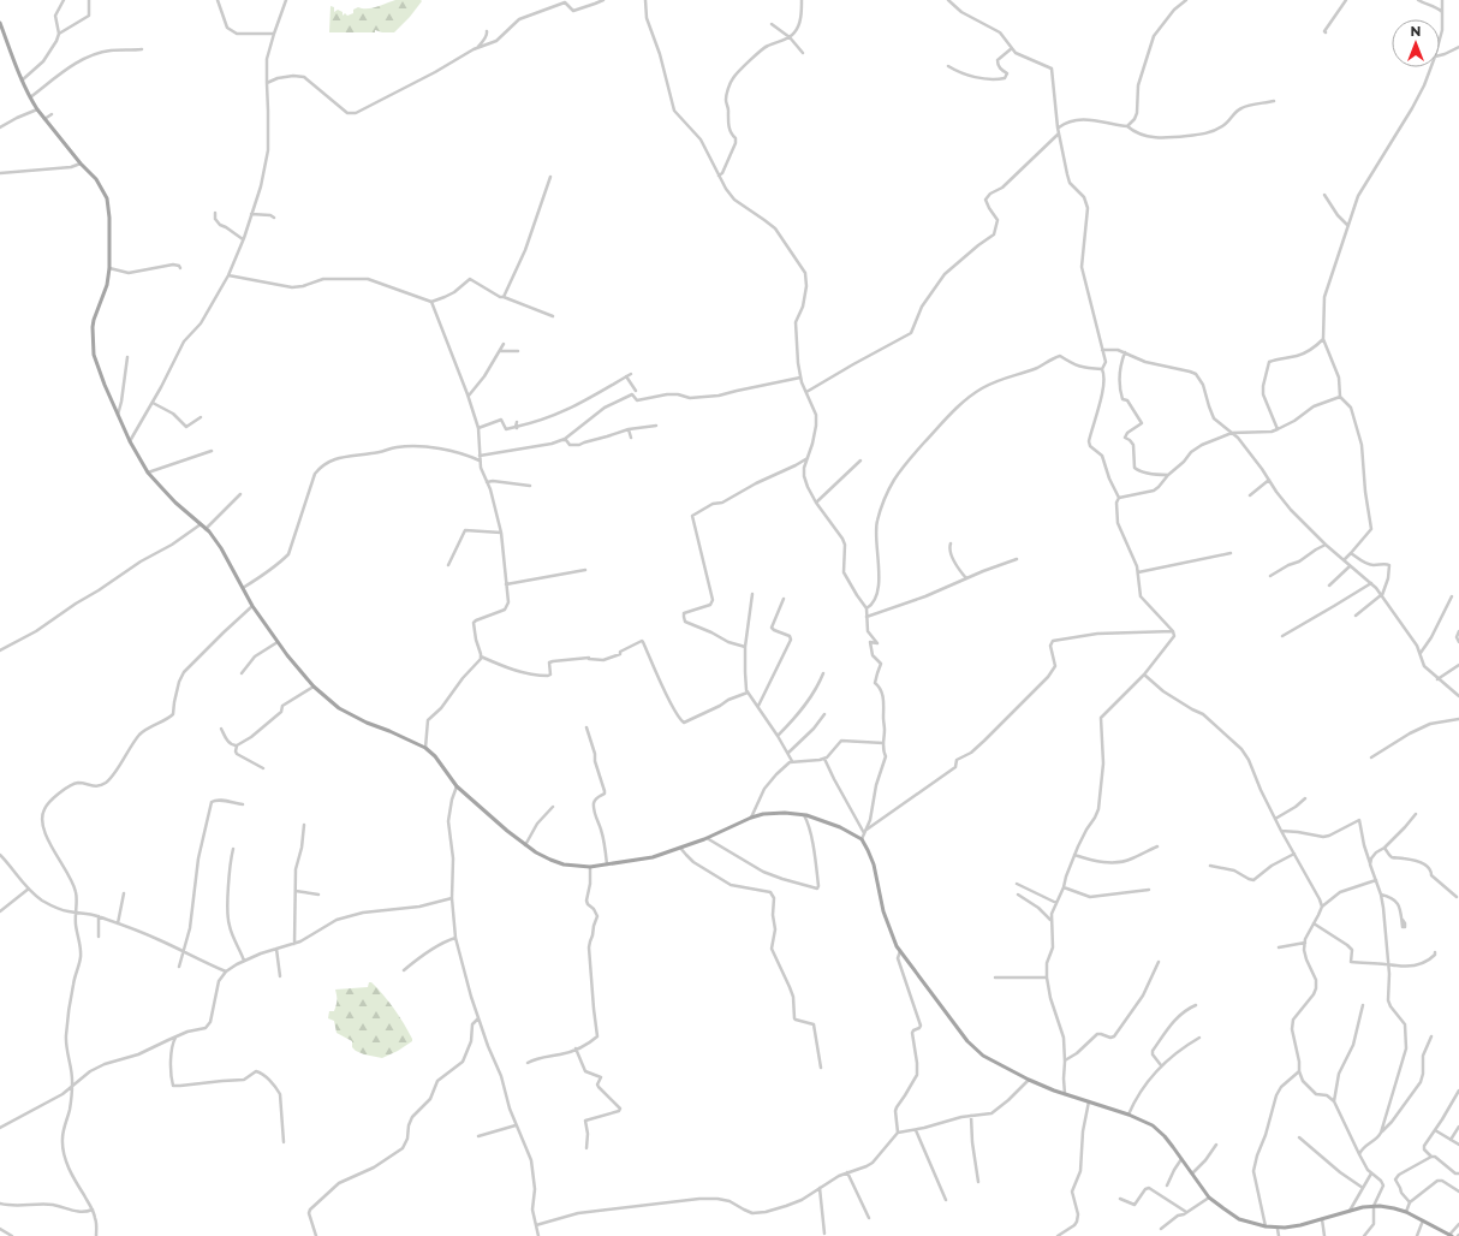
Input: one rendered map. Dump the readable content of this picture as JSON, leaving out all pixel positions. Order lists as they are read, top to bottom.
{
  "north": "top"
}
